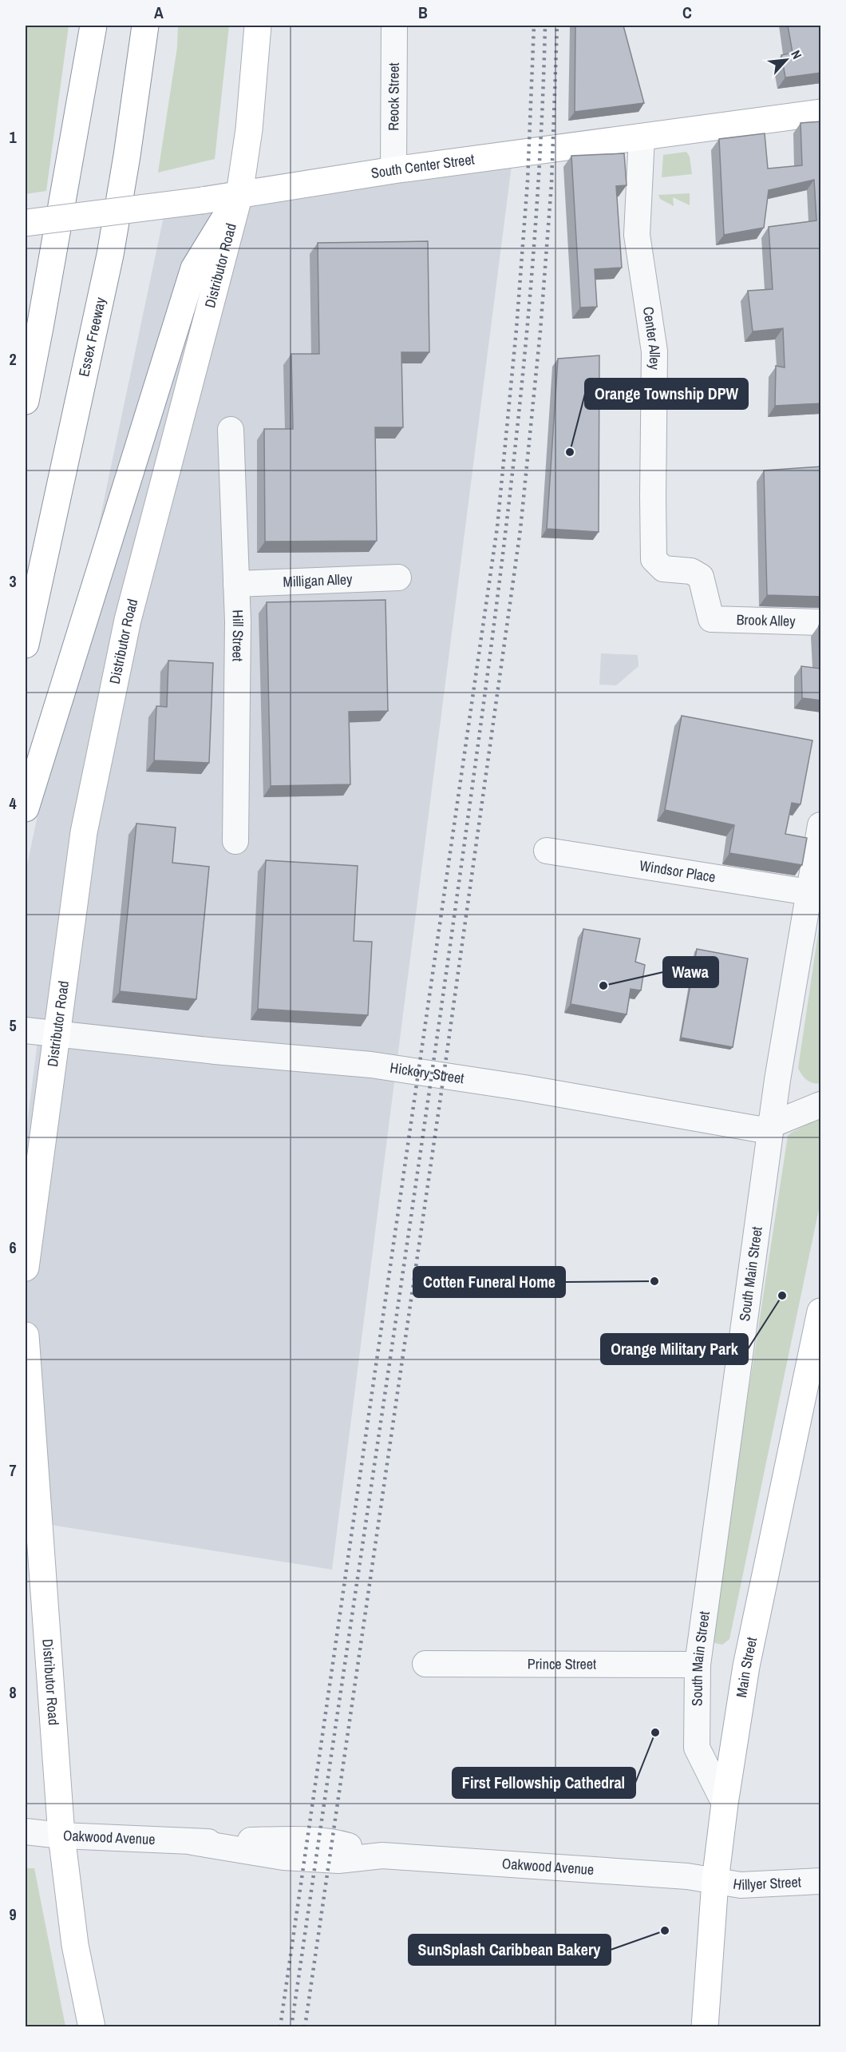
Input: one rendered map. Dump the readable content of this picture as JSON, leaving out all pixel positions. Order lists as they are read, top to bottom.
{
  "streets": {
    "main road": [
      "South Center Street",
      "Distributor Road",
      "Essex Freeway",
      "Main Street"
    ],
    "street": [
      "Reock Street",
      "Center Alley",
      "Milligan Alley",
      "Brook Alley",
      "Hill Street",
      "Windsor Place",
      "Hickory Street",
      "South Main Street",
      "Prince Street",
      "Oakwood Avenue",
      "Hillyer Street"
    ]
  },
  "crossings": [
    ["Reock Street", "South Center Street"],
    ["South Center Street", "Distributor Road"],
    ["South Center Street", "Center Alley"],
    ["Distributor Road", "Hickory Street"],
    ["Distributor Road", "Oakwood Avenue"],
    ["Center Alley", "Brook Alley"],
    ["Milligan Alley", "Hill Street"],
    ["Windsor Place", "South Main Street"],
    ["Hickory Street", "South Main Street"],
    ["South Main Street", "Prince Street"],
    ["South Main Street", "Main Street"],
    ["Main Street", "Oakwood Avenue"],
    ["Main Street", "Hillyer Street"],
    ["Oakwood Avenue", "Hillyer Street"]
  ],
  "places": [
    "Orange Township DPW",
    "Wawa",
    "Cotten Funeral Home",
    "Orange Military Park",
    "First Fellowship Cathedral",
    "SunSplash Caribbean Bakery"
  ],
  "north": "top right",
  "grid": {
    "columns": ["A", "B", "C"],
    "rows": [
      "1",
      "2",
      "3",
      "4",
      "5",
      "6",
      "7",
      "8",
      "9"
    ]
  }
}
